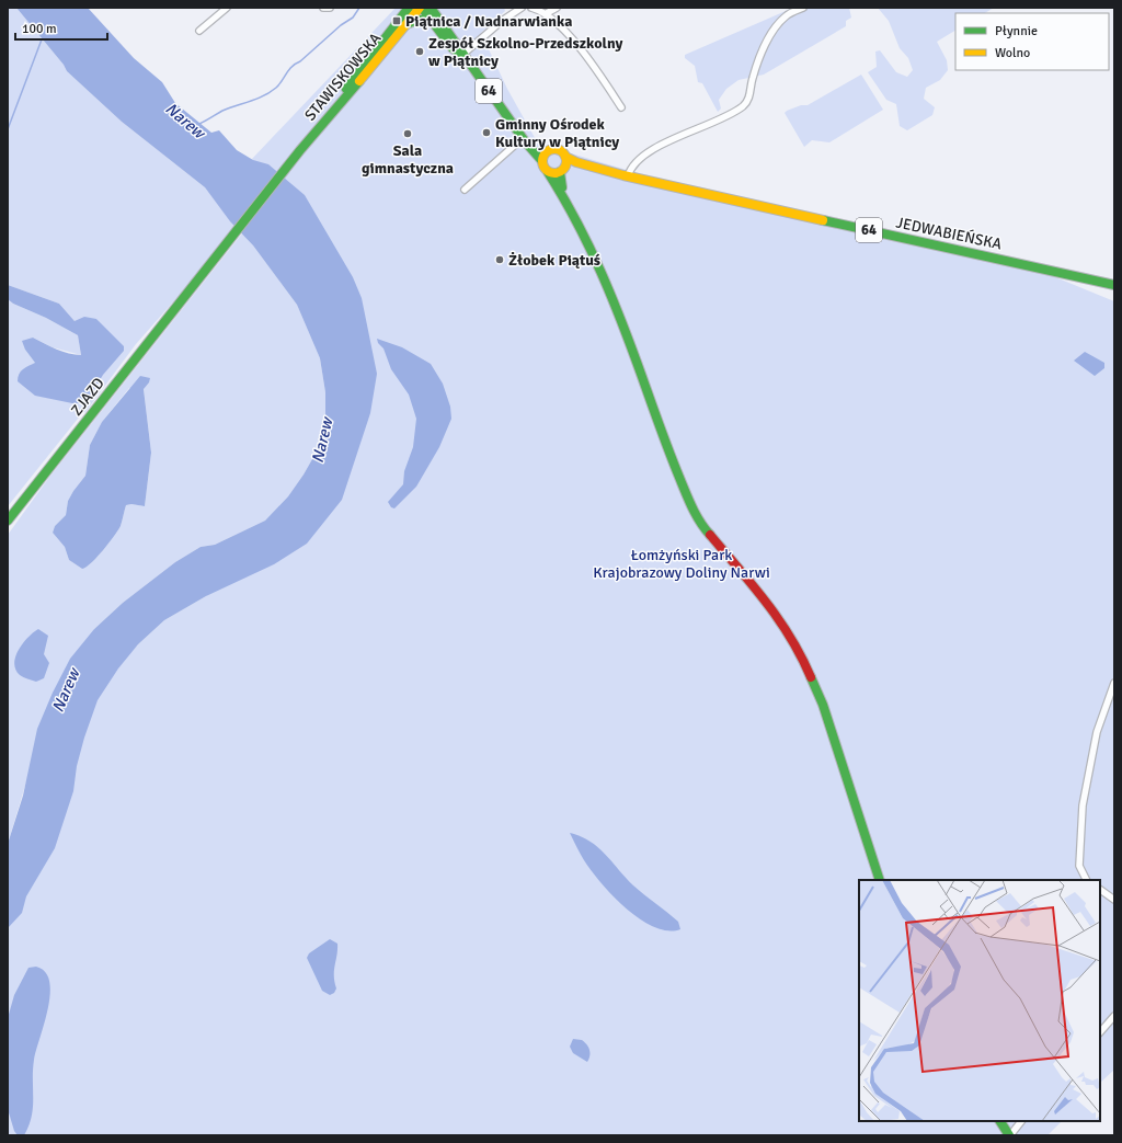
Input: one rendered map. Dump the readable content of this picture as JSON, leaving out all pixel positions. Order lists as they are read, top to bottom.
{
  "streets": {
    "main road": [
      "STAWISKOWSKA",
      "64",
      "JEDWABIEŃSKA",
      "ZJAZD"
    ]
  },
  "crossings": [
    ["STAWISKOWSKA", "64"],
    ["STAWISKOWSKA", "ZJAZD"],
    ["64", "JEDWABIEŃSKA"]
  ],
  "water": ["Narew"],
  "parks": ["Łomżyński Park Krajobrazowy Doliny Narwi"],
  "places": {
    "transit": ["Piątnica / Nadnarwianka"],
    "other": [
      "Zespół Szkolno-Przedszkolny w Piątnicy",
      "Gminny Ośrodek Kultury w Piątnicy",
      "Sala gimnastyczna",
      "Żłobek Piątuś"
    ]
  },
  "legend": ["Płynnie", "Wolno"],
  "scale_bar": "100 m"
}
